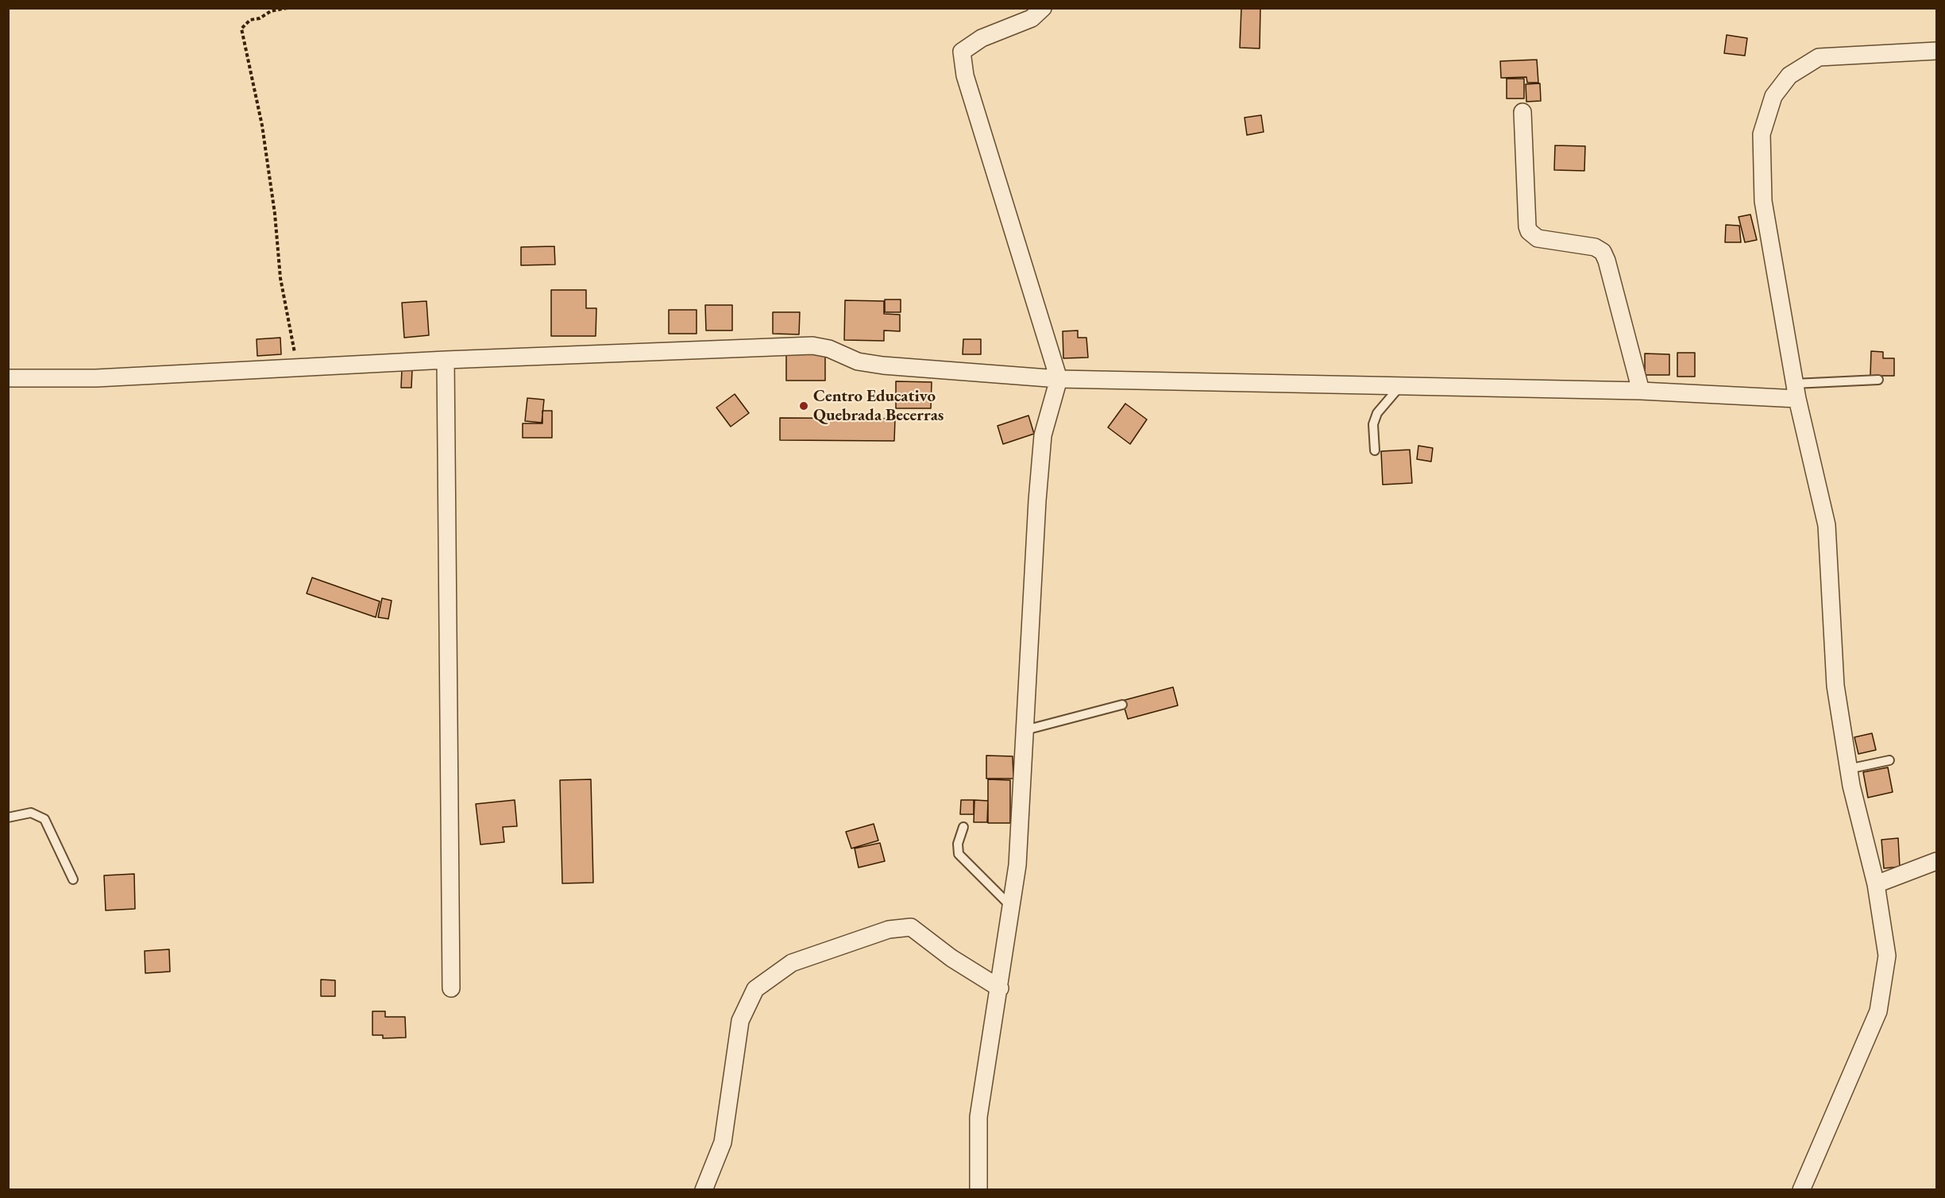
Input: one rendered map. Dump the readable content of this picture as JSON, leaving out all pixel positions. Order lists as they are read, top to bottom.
{
  "places": ["Centro Educativo Quebrada Becerras"]
}
